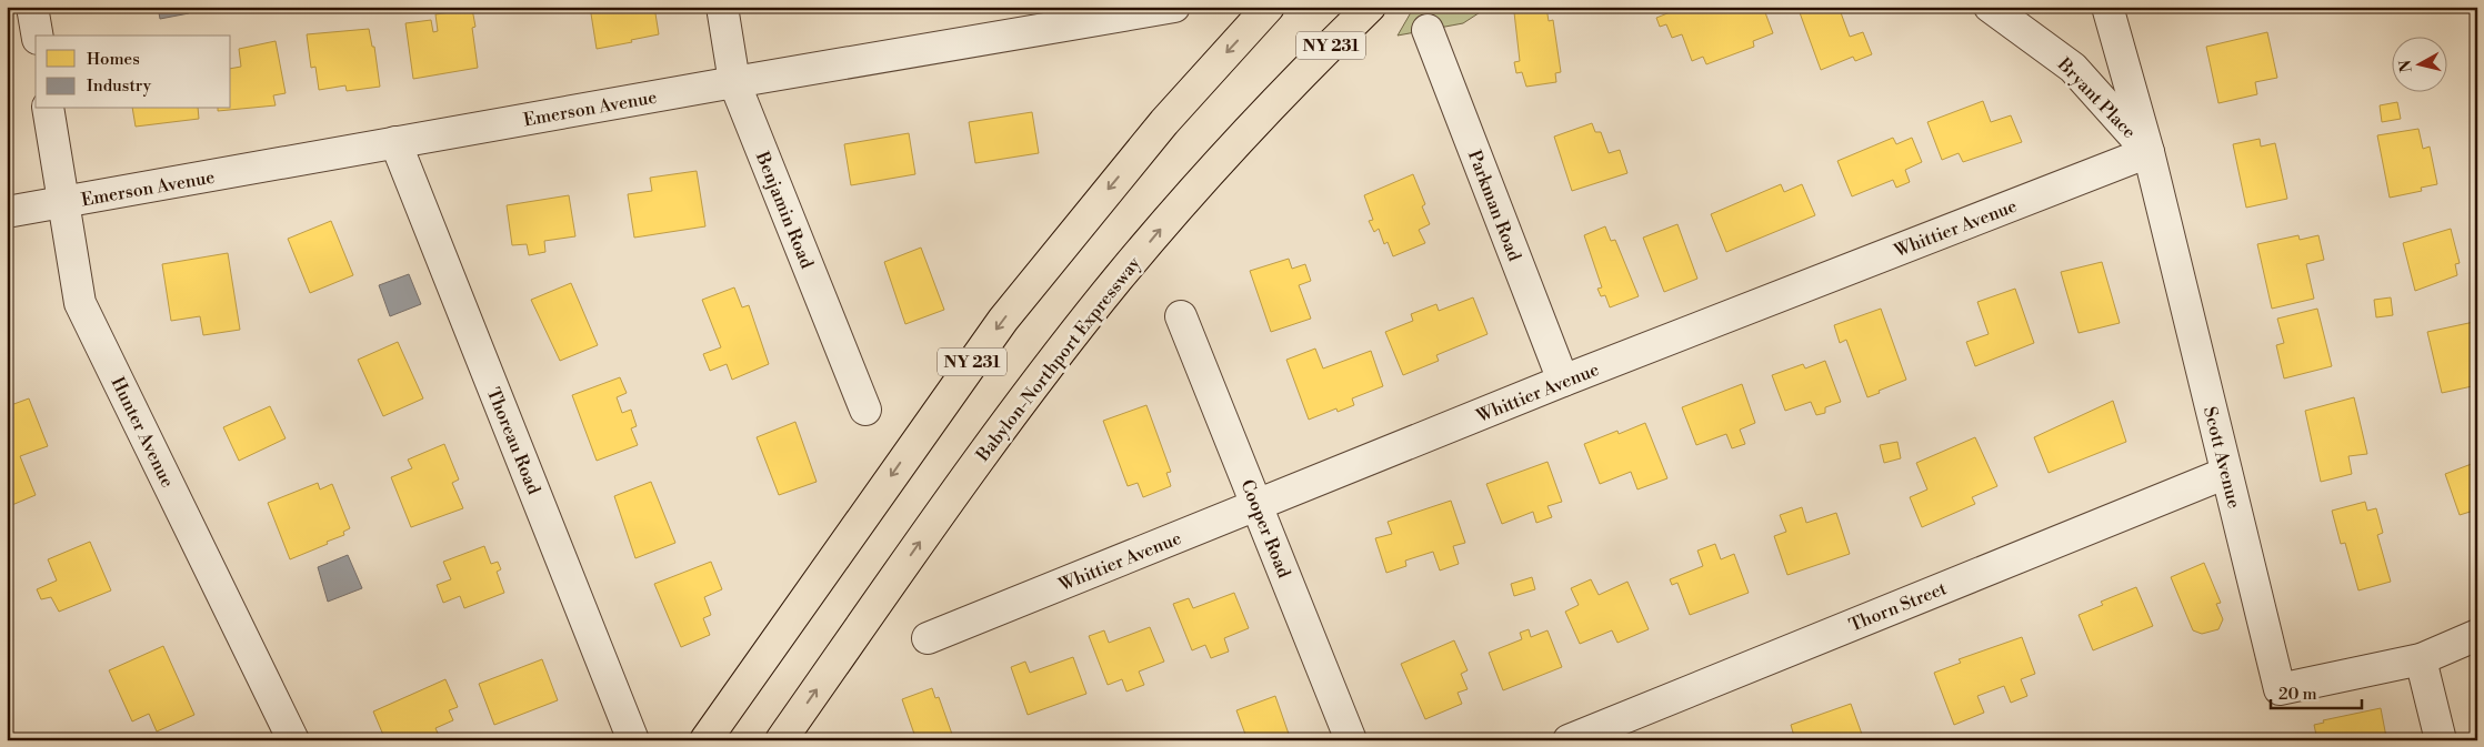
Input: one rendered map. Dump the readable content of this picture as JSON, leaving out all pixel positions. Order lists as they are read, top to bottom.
{
  "streets": {
    "main road": ["NY 231", "Babylon-Northport Expressway"],
    "street": [
      "Bryant Place",
      "Emerson Avenue",
      "Parkman Road",
      "Benjamin Road",
      "Whittier Avenue",
      "Hunter Avenue",
      "Thoreau Road",
      "Scott Avenue",
      "Cooper Road",
      "Thorn Street"
    ]
  },
  "crossings": [
    ["Bryant Place", "Whittier Avenue"],
    ["Bryant Place", "Scott Avenue"],
    ["Emerson Avenue", "Benjamin Road"],
    ["Emerson Avenue", "Hunter Avenue"],
    ["Emerson Avenue", "Thoreau Road"],
    ["Parkman Road", "Whittier Avenue"],
    ["Whittier Avenue", "Scott Avenue"],
    ["Whittier Avenue", "Cooper Road"],
    ["Scott Avenue", "Thorn Street"]
  ],
  "legend": ["Homes", "Industry"],
  "scale_bar": "20 m",
  "north": "left"
}
